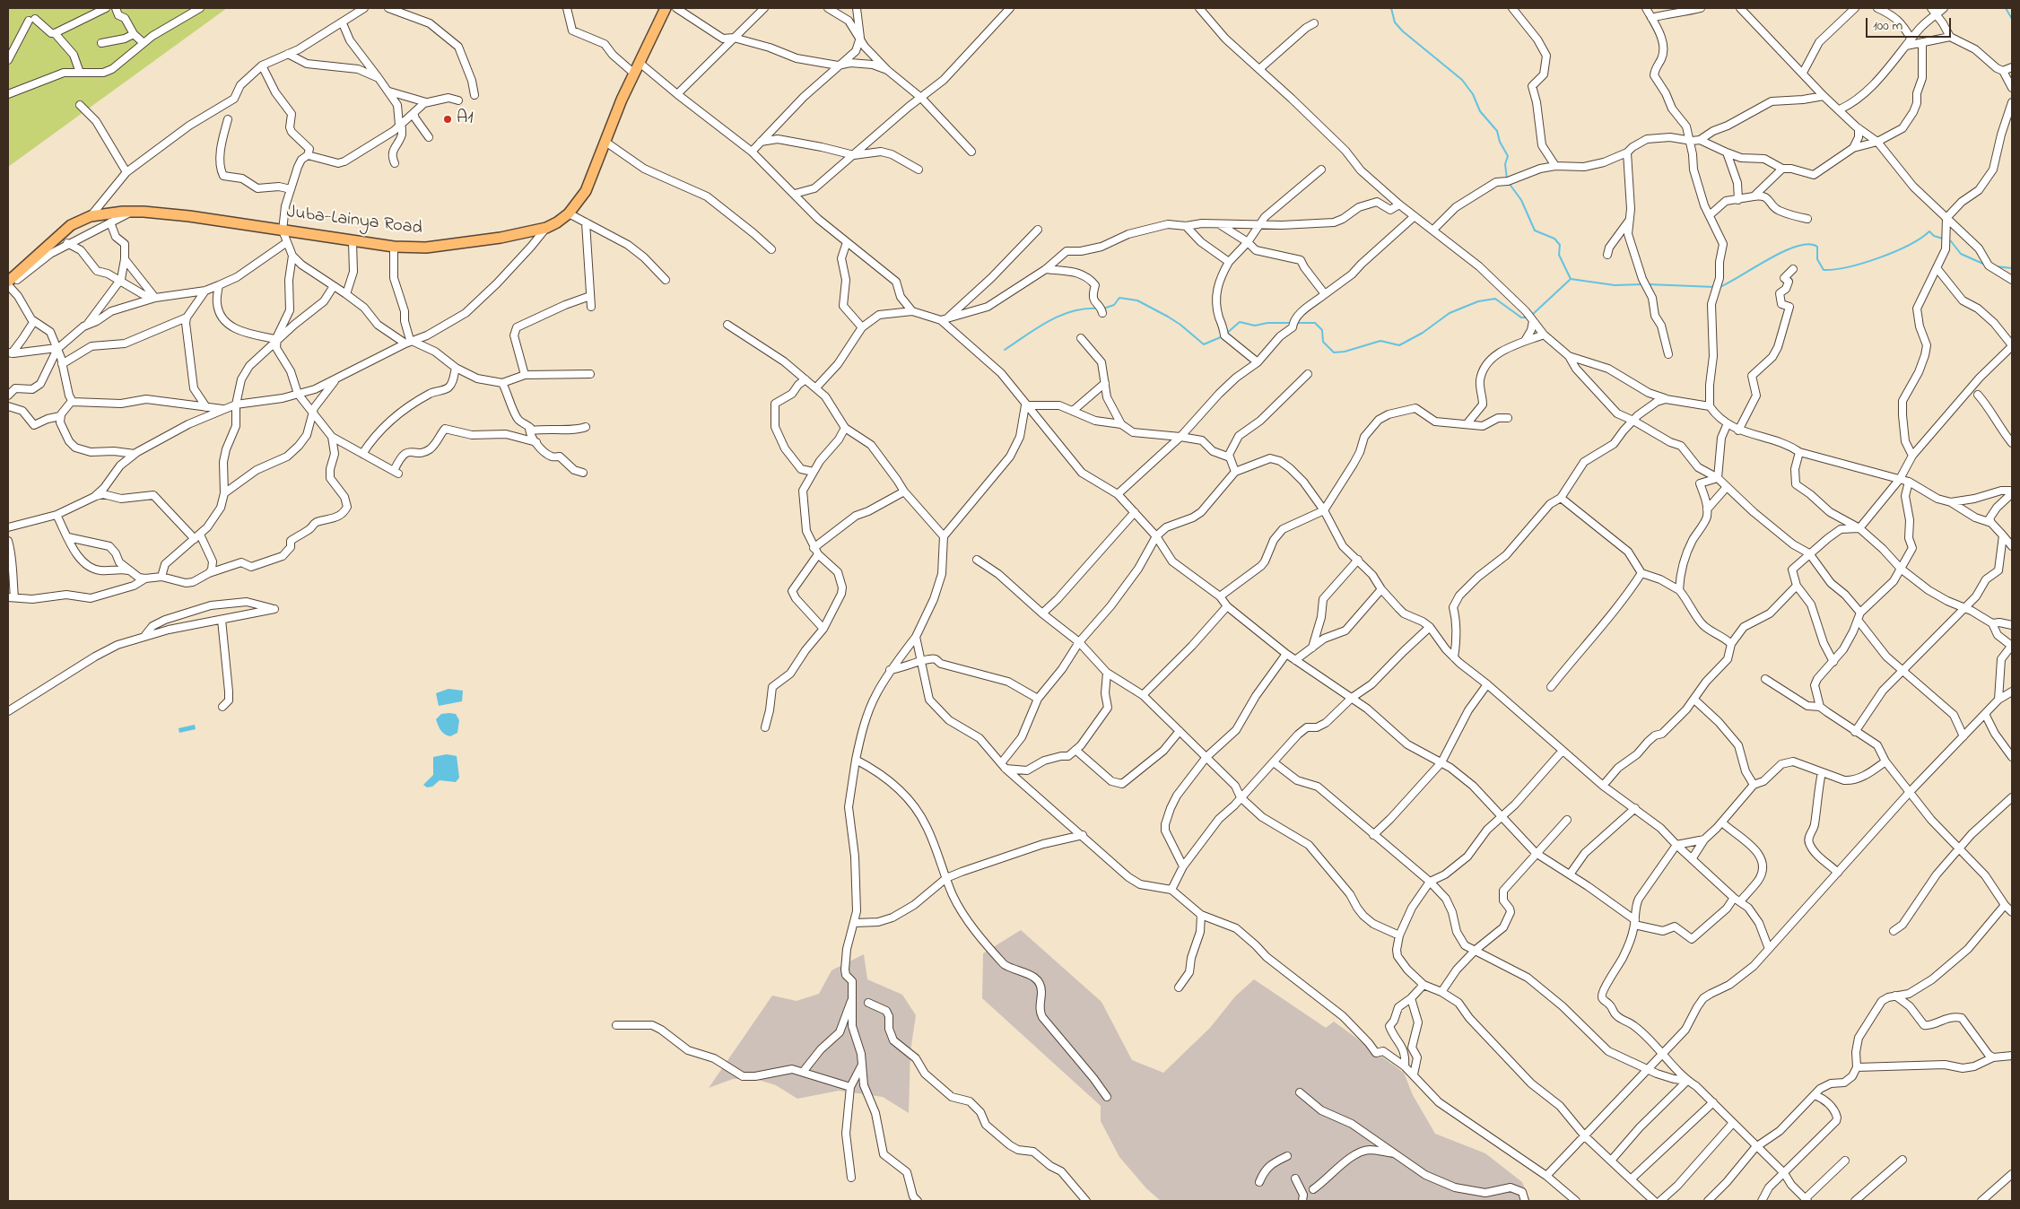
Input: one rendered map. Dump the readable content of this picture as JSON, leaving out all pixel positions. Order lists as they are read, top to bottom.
{
  "streets": {
    "main road": ["Juba-Lainya Road"]
  },
  "places": ["A1"],
  "scale_bar": "100 m"
}
